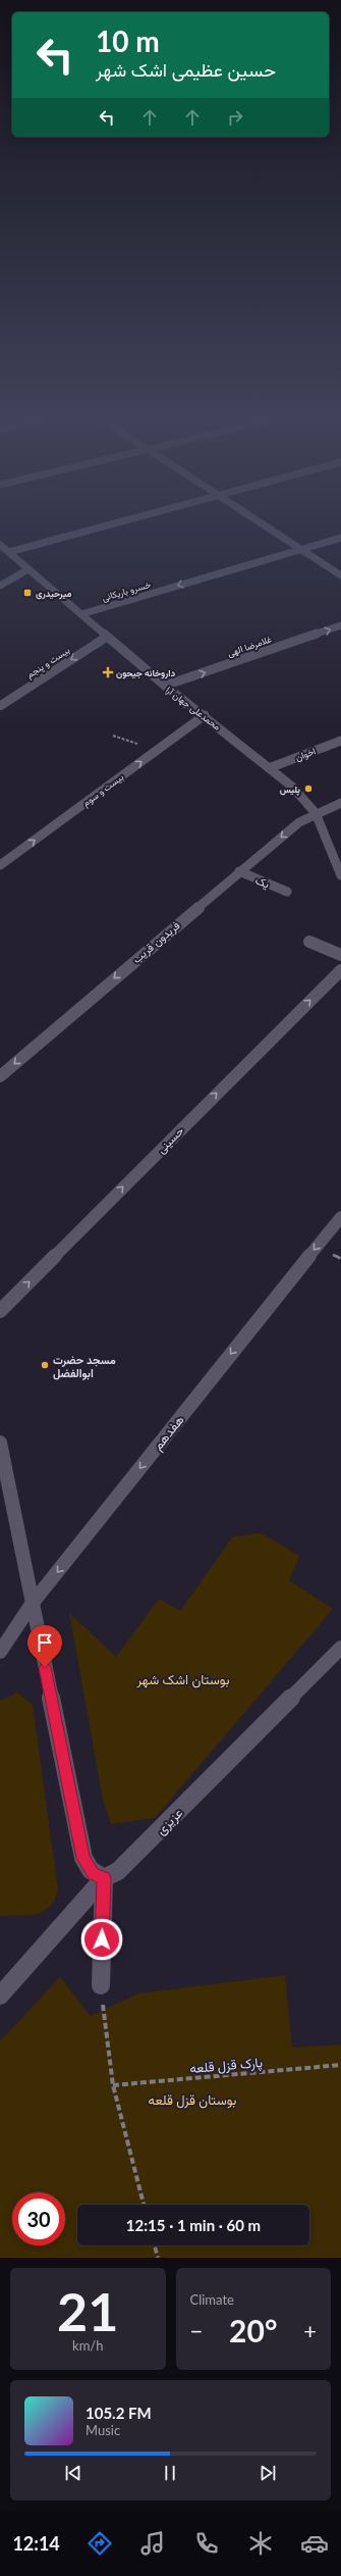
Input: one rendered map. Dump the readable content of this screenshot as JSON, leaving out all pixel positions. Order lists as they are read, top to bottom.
{
  "streets": {
    "street": [
      "خسرو باریکانی",
      "غلامرضا الهی",
      "بیست و پنجم",
      "محمدعلی جهان آرا",
      "اخوان",
      "بیست و سوم",
      "یک",
      "فریدون قریب",
      "حسینی",
      "هفدهم",
      "عزیزی"
    ],
    "path": ["پارک قزل قلعه"]
  },
  "crossings": [
    ["خسرو باریکانی", "محمدعلی جهان آرا"],
    ["غلامرضا الهی", "محمدعلی جهان آرا"],
    ["بیست و پنجم", "محمدعلی جهان آرا"],
    ["محمدعلی جهان آرا", "اخوان"],
    ["محمدعلی جهان آرا", "بیست و سوم"],
    ["محمدعلی جهان آرا", "فریدون قریب"],
    ["یک", "فریدون قریب"]
  ],
  "one_way": [
    "خسرو باریکانی",
    "غلامرضا الهی",
    "بیست و پنجم",
    "بیست و سوم",
    "فریدون قریب",
    "حسینی",
    "هفدهم"
  ],
  "parks": ["بوستان اشک شهر", "بوستان قزل قلعه"],
  "places": {
    "transit": ["میرحیدری"],
    "health": ["داروخانه جیحون"],
    "other": ["پلیس", "مسجد حضرت ابوالفضل"]
  },
  "page": {
    "turn": ["10 m", "حسین عظیمی اشک شهر"],
    "limit": "30",
    "trip": "12:15 · 1 min · 60 m",
    "tile": [
      ["21", "km/h"],
      "Climate"
    ],
    "heat": ["−", "20°", "+"],
    "song": ["105.2 FM", "Music"],
    "tabs": "12:14"
  }
}
